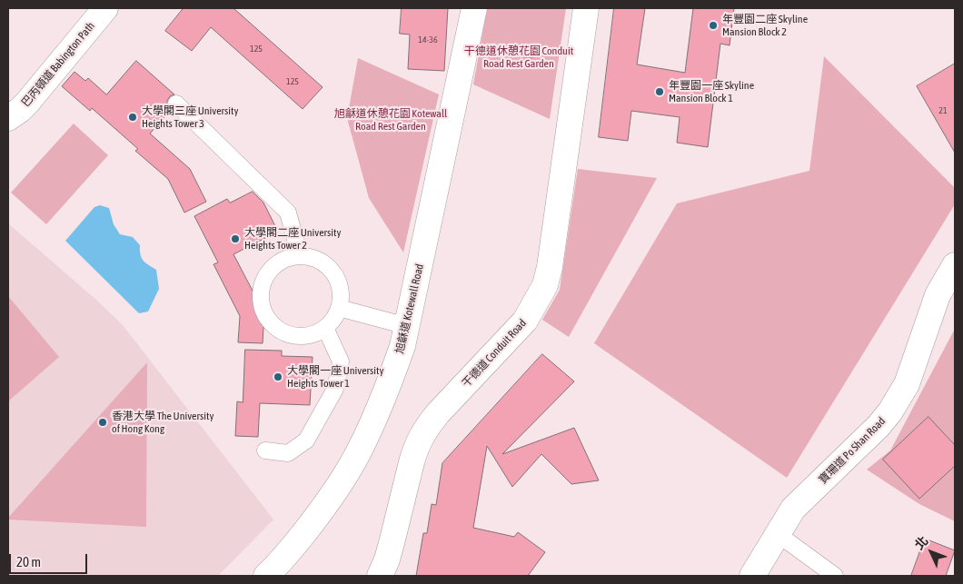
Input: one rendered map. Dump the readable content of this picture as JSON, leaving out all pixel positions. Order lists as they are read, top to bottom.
{
  "streets": {
    "street": [
      "巴丙頓道 Babington Path",
      "旭龢道 Kotewall Road",
      "干德道 Conduit Road",
      "寶珊道 Po Shan Road"
    ]
  },
  "parks": ["干德道休憩花園 Conduit Road Rest Garden", "旭龢道休憩花園 Kotewall Road Rest Garden"],
  "places": [
    "年豐園二座 Skyline Mansion Block 2",
    "年豐園一座 Skyline Mansion Block 1",
    "大學閣三座 University Heights Tower 3",
    "大學閣二座 University Heights Tower 2",
    "大學閣一座 University Heights Tower 1",
    "香港大學 The University of Hong Kong"
  ],
  "house_numbers": [
    "14-36",
    "125",
    "125",
    "21"
  ],
  "scale_bar": "20 m",
  "north": "top left"
}
